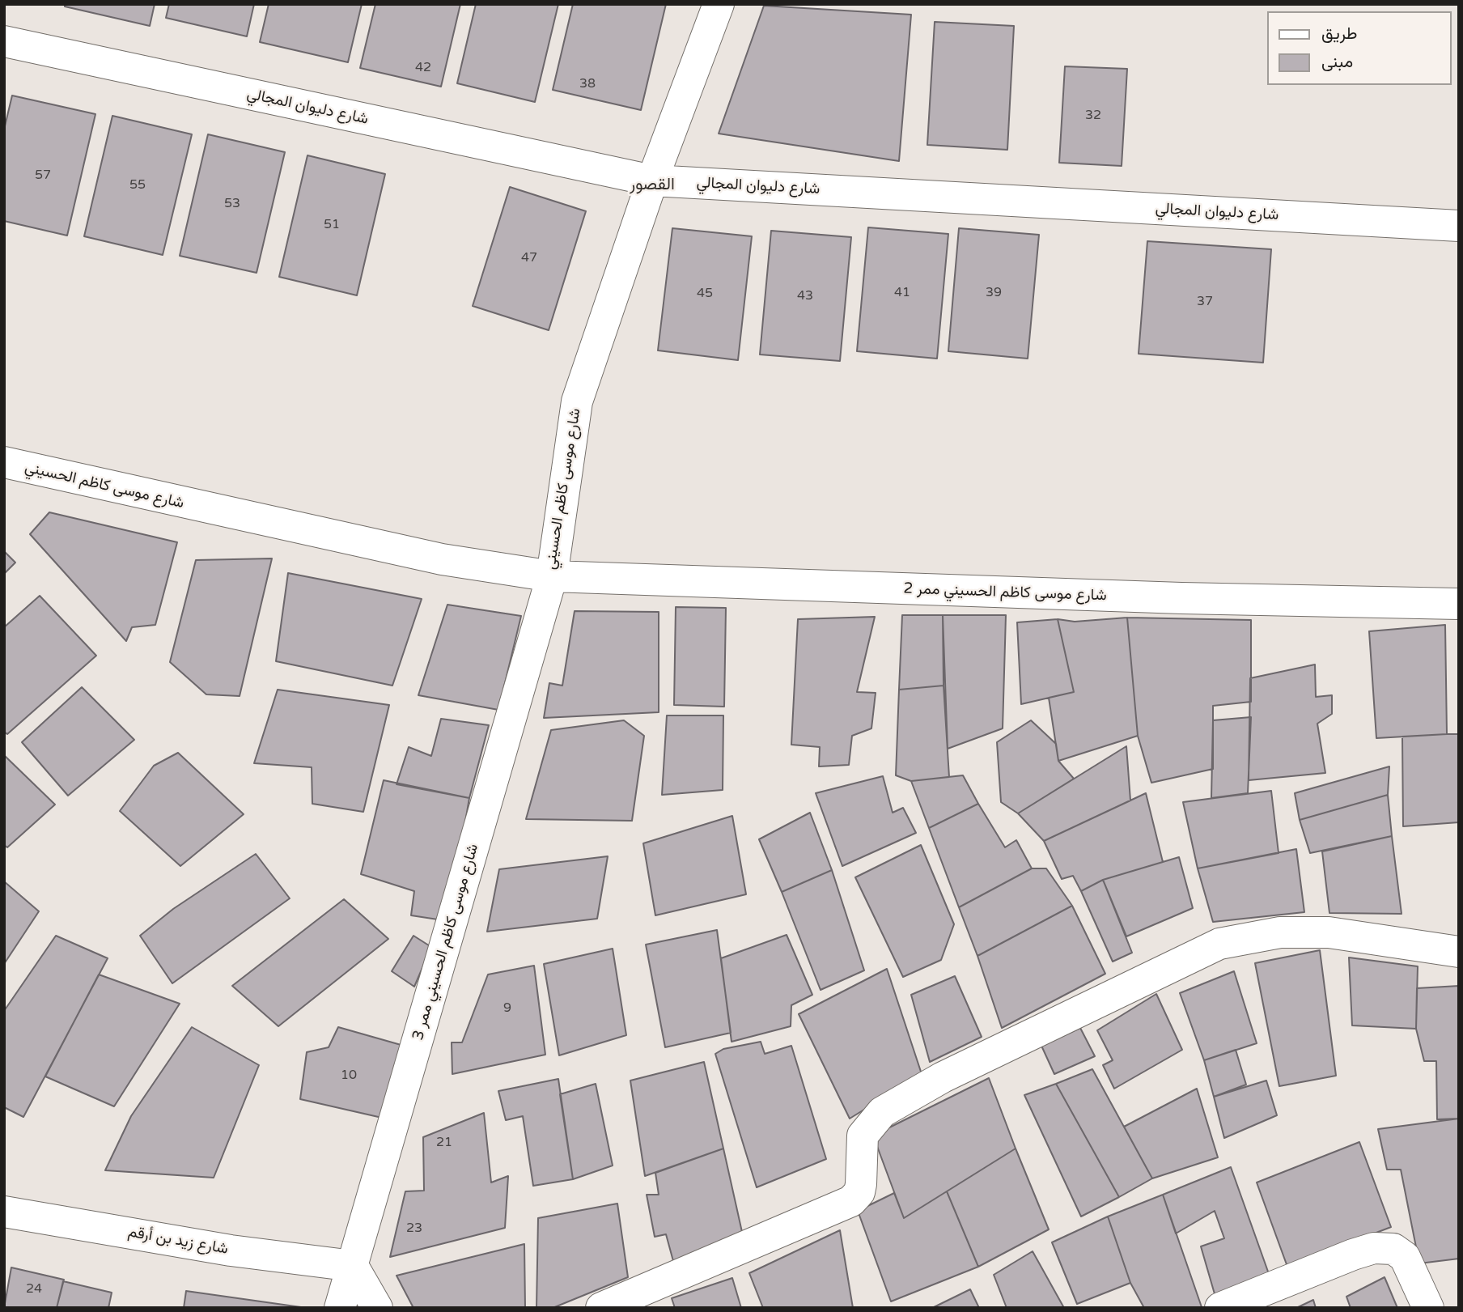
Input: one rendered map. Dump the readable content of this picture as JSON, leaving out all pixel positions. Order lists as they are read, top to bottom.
{
  "streets": {
    "street": [
      "شارع دليوان المجالي",
      "شارع موسى كاظم الحسيني",
      "شارع موسى كاظم الحسيني ممر 2",
      "شارع موسى كاظم الحسيني ممر 3",
      "شارع زيد بن أرقم"
    ]
  },
  "crossings": [
    ["شارع دليوان المجالي", "شارع موسى كاظم الحسيني"],
    ["شارع موسى كاظم الحسيني", "شارع موسى كاظم الحسيني ممر 2"],
    ["شارع موسى كاظم الحسيني", "شارع موسى كاظم الحسيني ممر 3"],
    ["شارع موسى كاظم الحسيني ممر 2", "شارع موسى كاظم الحسيني ممر 3"],
    ["شارع موسى كاظم الحسيني ممر 3", "شارع زيد بن أرقم"]
  ],
  "districts": ["القصور"],
  "house_numbers": [
    "42",
    "38",
    "32",
    "57",
    "55",
    "53",
    "51",
    "47",
    "41",
    "39",
    "45",
    "43",
    "37",
    "9",
    "10",
    "21",
    "23",
    "24"
  ],
  "legend": ["طريق", "مبنى"]
}
